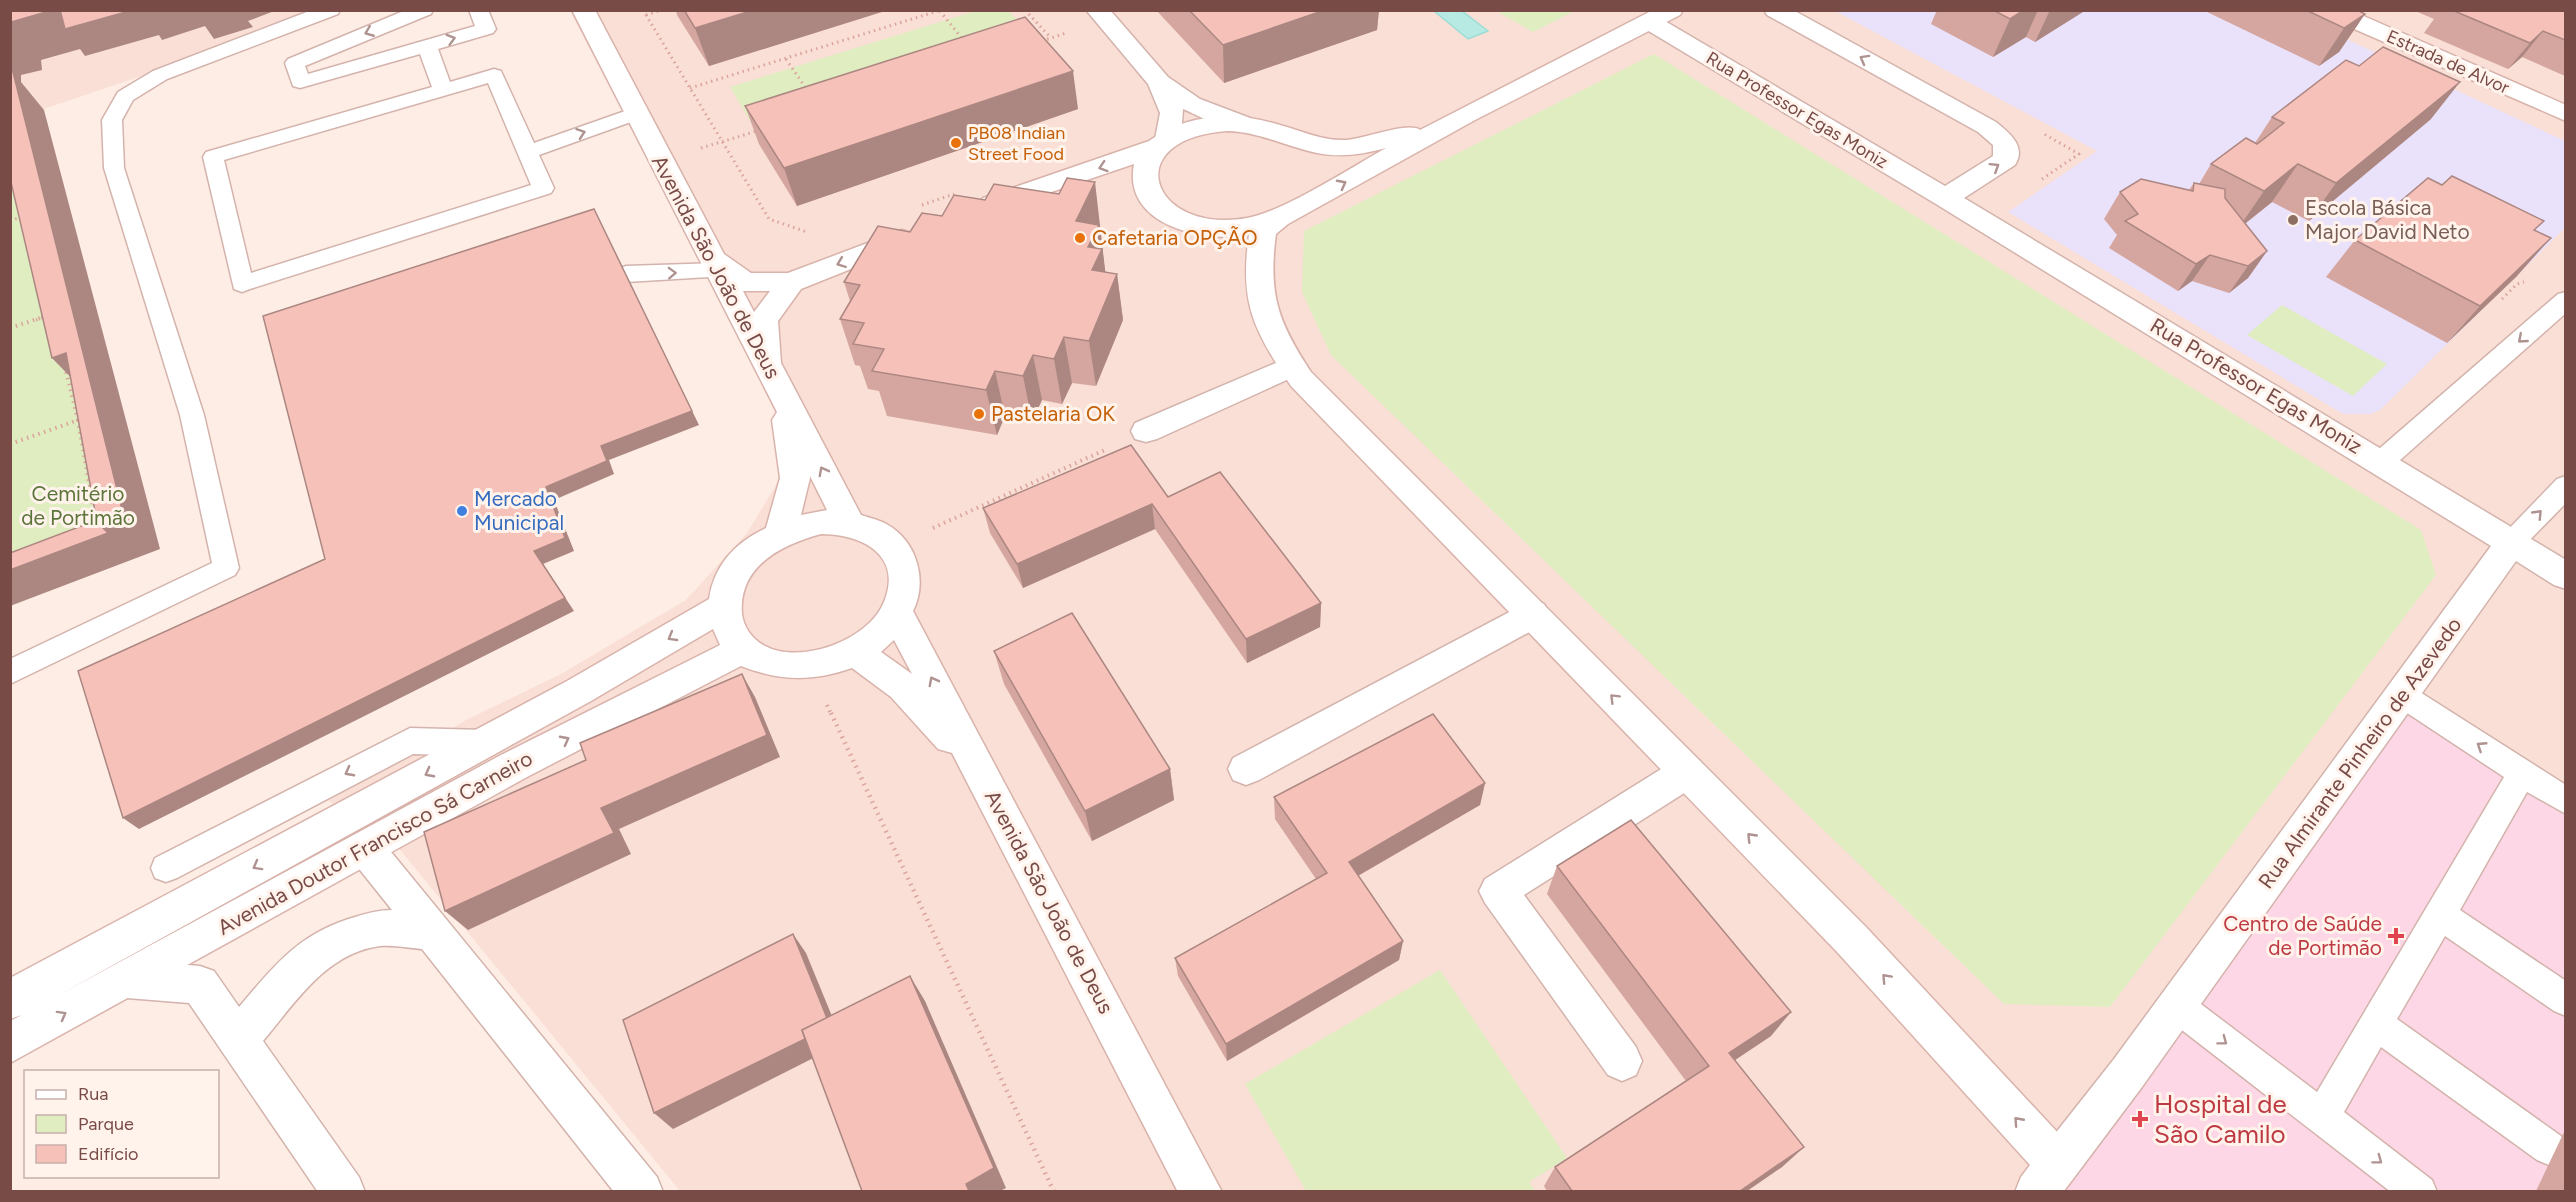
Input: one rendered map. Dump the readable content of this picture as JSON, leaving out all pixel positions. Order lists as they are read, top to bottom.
{
  "streets": {
    "street": [
      "Estrada de Alvor",
      "Rua Professor Egas Moniz",
      "Avenida São João de Deus",
      "Rua Almirante Pinheiro de Azevedo",
      "Avenida Doutor Francisco Sá Carneiro"
    ]
  },
  "crossings": [
    ["Rua Professor Egas Moniz", "Rua Almirante Pinheiro de Azevedo"],
    ["Avenida São João de Deus", "Avenida Doutor Francisco Sá Carneiro"]
  ],
  "parks": ["Cemitério de Portimão"],
  "places": {
    "other": [
      "PB08 Indian Street Food",
      "Escola Básica Major David Neto",
      "Cafetaria OPÇÃO",
      "Pastelaria OK",
      "Mercado Municipal"
    ],
    "health": ["Centro de Saúde de Portimão", "Hospital de São Camilo"]
  },
  "legend": ["Rua", "Parque", "Edifício"]
}
